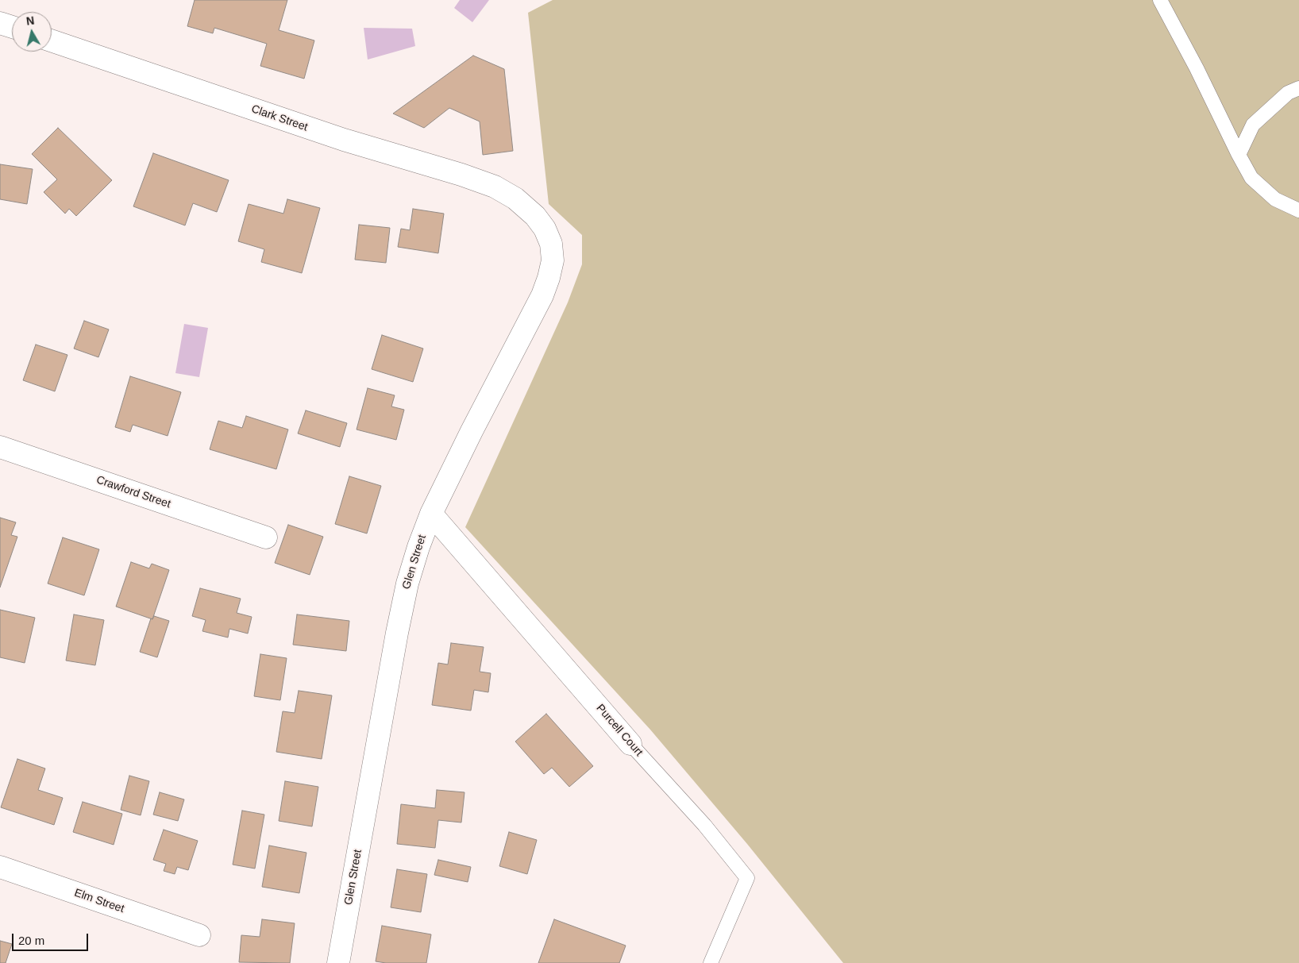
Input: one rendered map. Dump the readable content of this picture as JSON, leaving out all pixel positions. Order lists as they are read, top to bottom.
{
  "streets": {
    "street": [
      "Clark Street",
      "Crawford Street",
      "Glen Street",
      "Purcell Court",
      "Elm Street"
    ]
  },
  "crossings": [
    ["Clark Street", "Glen Street"],
    ["Glen Street", "Purcell Court"]
  ],
  "scale_bar": "20 m",
  "north": "top"
}
